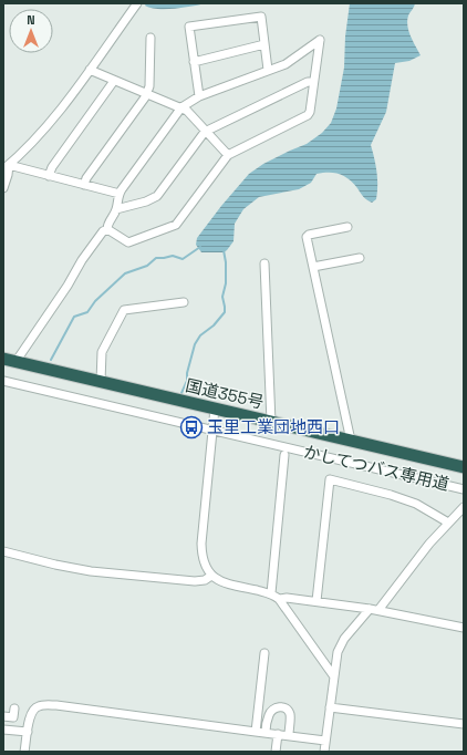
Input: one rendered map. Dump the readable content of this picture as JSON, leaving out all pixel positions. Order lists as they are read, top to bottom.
{
  "streets": {
    "highway": ["国道355号"],
    "street": ["かしてつバス専用道"]
  },
  "places": {
    "bus stop": ["玉里工業団地西口"]
  },
  "north": "top"
}
